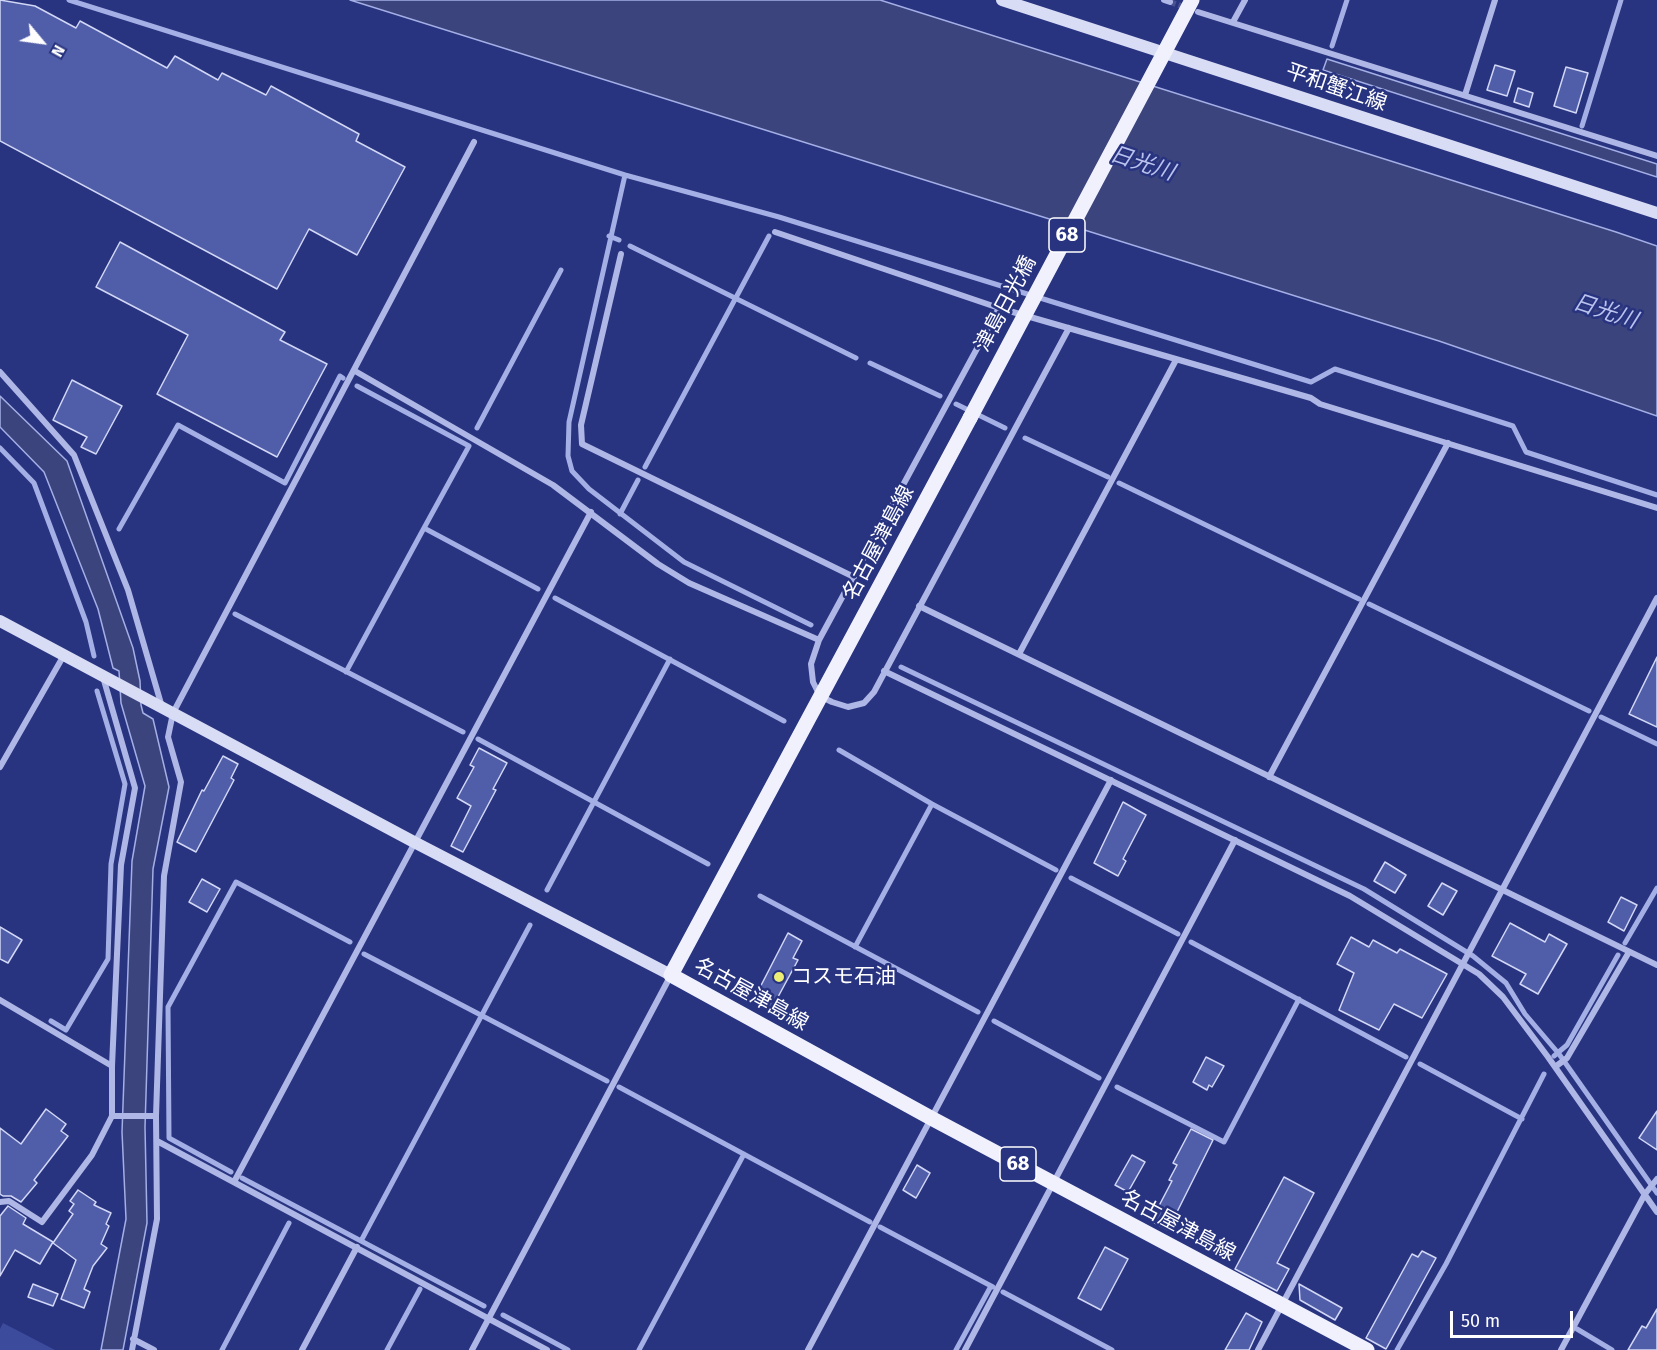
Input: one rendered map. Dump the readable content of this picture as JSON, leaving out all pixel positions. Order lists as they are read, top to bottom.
{
  "streets": {
    "main road": ["68", "津島日光橋", "名古屋津島線"],
    "street": ["平和蟹江線"]
  },
  "crossings": [
    ["平和蟹江線", "68"],
    ["平和蟹江線", "津島日光橋"],
    ["68", "津島日光橋"],
    ["津島日光橋", "名古屋津島線"]
  ],
  "water": ["日光川"],
  "places": ["コスモ石油"],
  "scale_bar": "50 m",
  "north": "bottom right"
}
